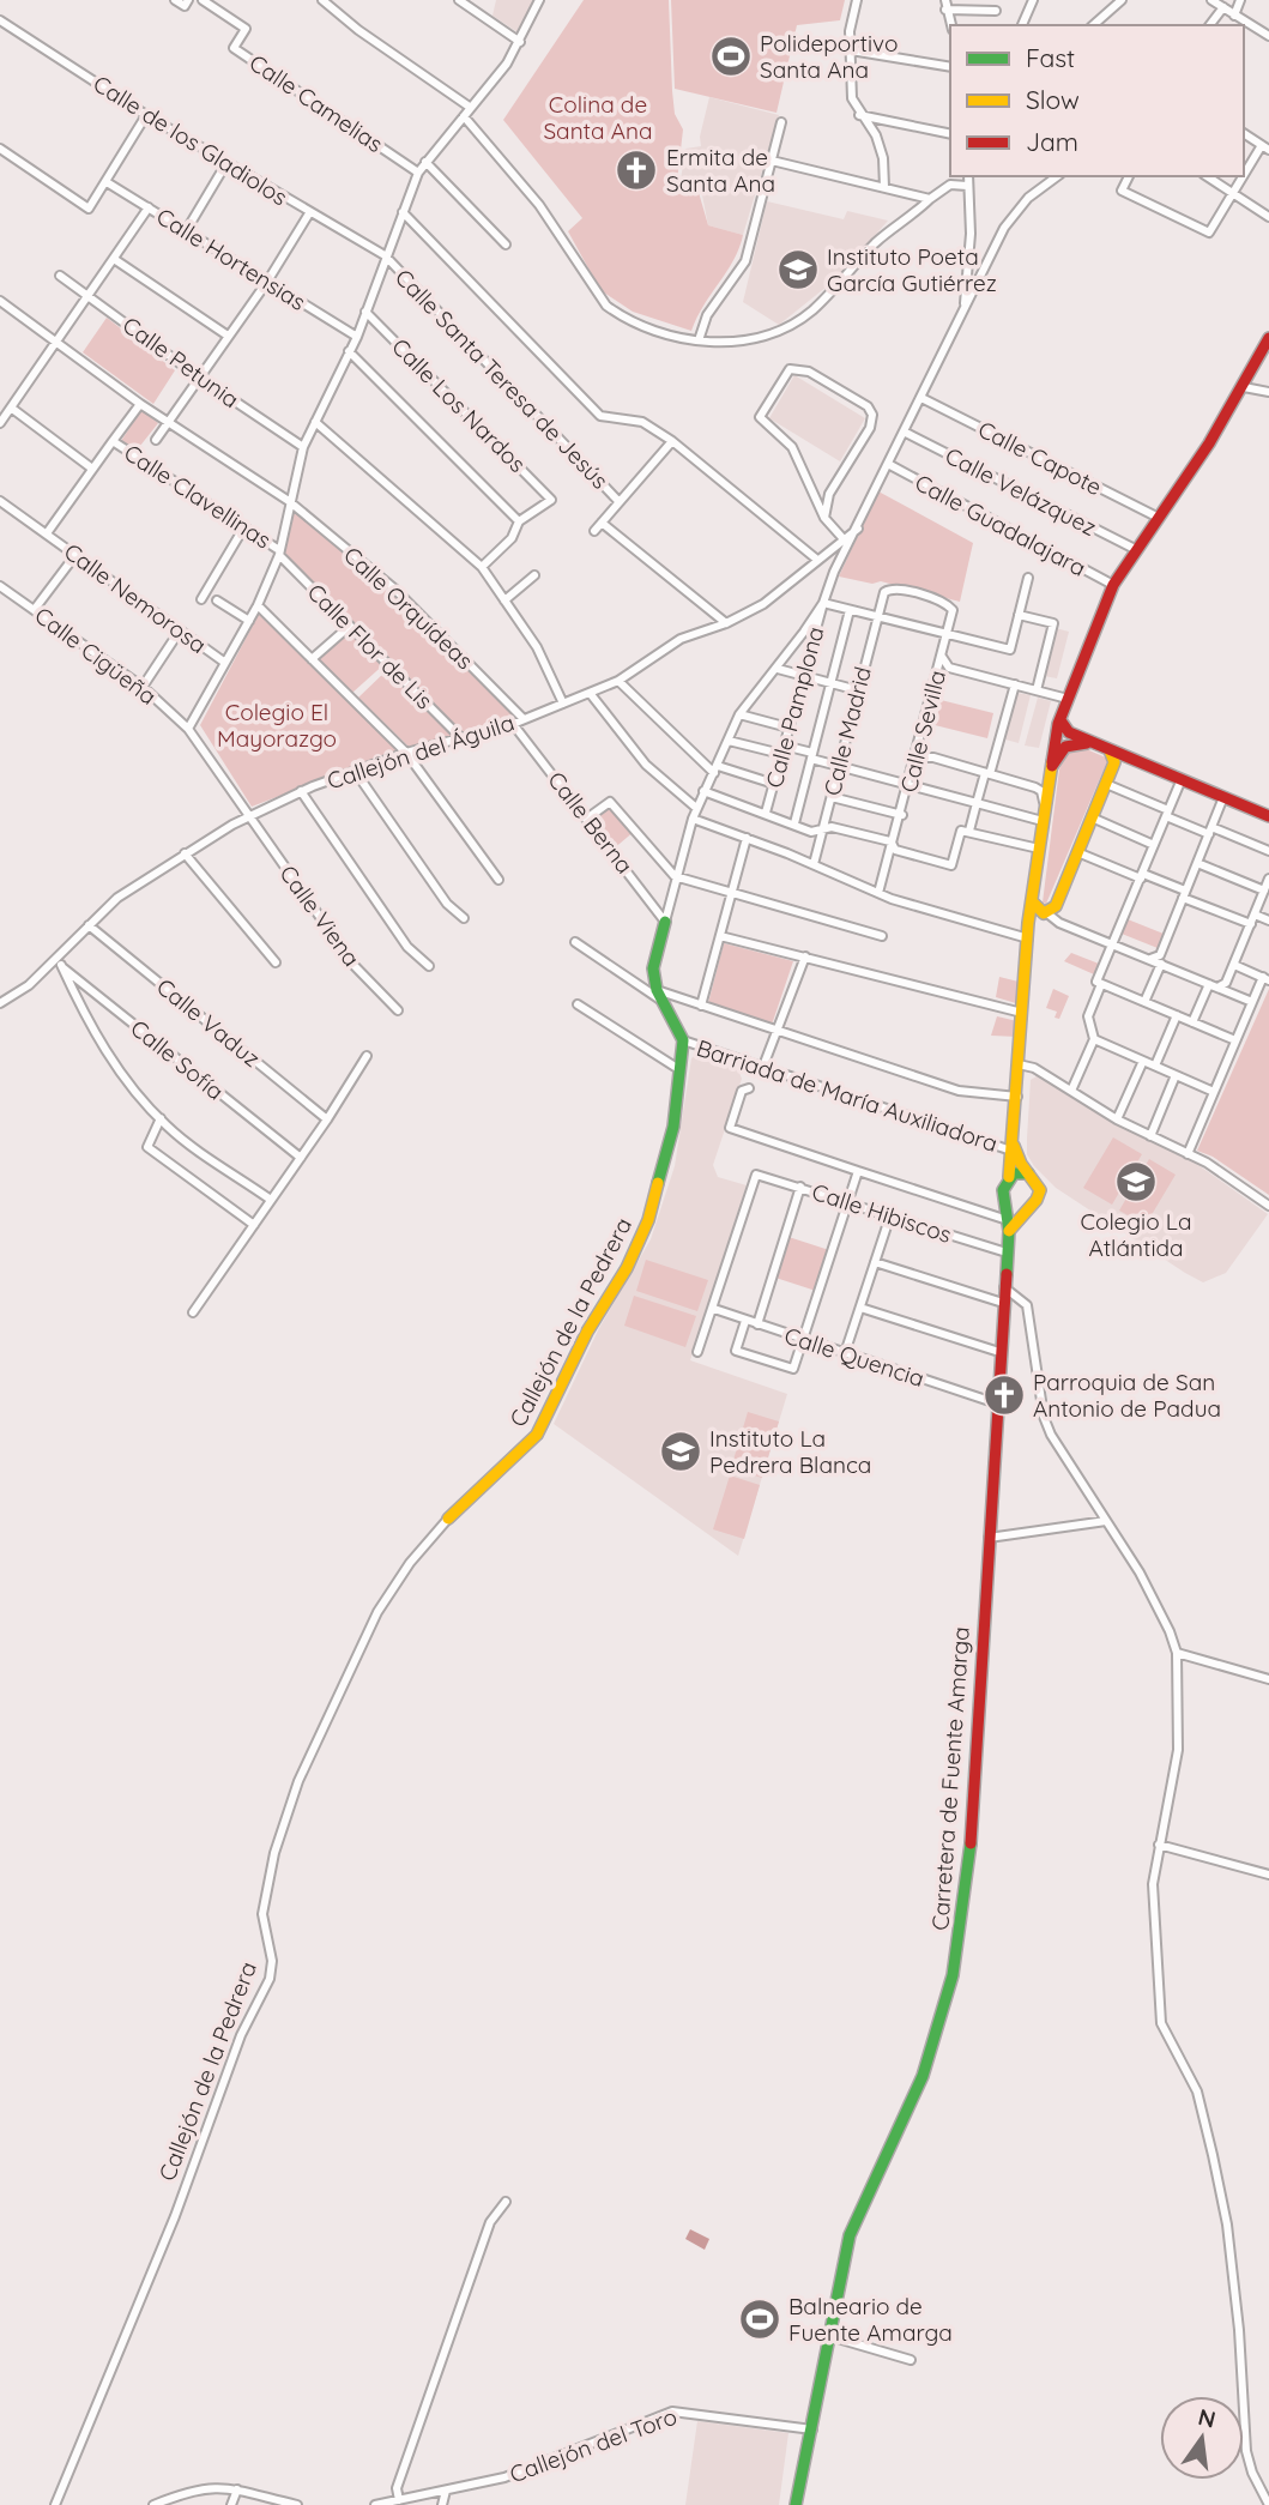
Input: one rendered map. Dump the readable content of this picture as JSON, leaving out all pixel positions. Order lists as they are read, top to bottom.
{
  "streets": {
    "street": [
      "Calle Camelias",
      "Calle de los Gladiolos",
      "Calle Hortensias",
      "Calle Petunia",
      "Calle Santa Teresa de Jesús",
      "Calle Los Nardos",
      "Calle Capote",
      "Calle Velázquez",
      "Calle Clavellinas",
      "Calle Guadalajara",
      "Calle Nemorosa",
      "Calle Orquídeas",
      "Calle Flor de Lis",
      "Calle Cigüeña",
      "Calle Pamplona",
      "Calle Madrid",
      "Calle Sevilla",
      "Callejón del Águila",
      "Calle Berna",
      "Calle Viena",
      "Calle Vaduz",
      "Calle Sofía",
      "Barriada de María Auxiliadora",
      "Calle Hibiscos",
      "Callejón de la Pedrera",
      "Calle Quencia",
      "Carretera de Fuente Amarga",
      "Callejón del Toro"
    ]
  },
  "crossings": [
    ["Calle de los Gladiolos", "Calle Santa Teresa de Jesús"],
    ["Calle Clavellinas", "Calle Orquídeas"],
    ["Calle Clavellinas", "Calle Flor de Lis"],
    ["Calle Orquídeas", "Callejón del Águila"],
    ["Calle Flor de Lis", "Callejón del Águila"],
    ["Calle Cigüeña", "Callejón del Águila"],
    ["Calle Cigüeña", "Calle Viena"],
    ["Calle Madrid", "Calle Sevilla"],
    ["Callejón del Águila", "Calle Berna"],
    ["Callejón del Águila", "Calle Viena"],
    ["Callejón del Águila", "Calle Vaduz"],
    ["Callejón del Águila", "Calle Sofía"],
    ["Barriada de María Auxiliadora", "Callejón de la Pedrera"],
    ["Calle Hibiscos", "Calle Quencia"],
    ["Calle Hibiscos", "Carretera de Fuente Amarga"],
    ["Calle Quencia", "Carretera de Fuente Amarga"],
    ["Carretera de Fuente Amarga", "Callejón del Toro"]
  ],
  "parks": ["Colina de Santa Ana", "Colegio El Mayorazgo"],
  "places": {
    "sports": ["Polideportivo Santa Ana", "Balneario de Fuente Amarga"],
    "church": ["Ermita de Santa Ana", "Parroquia de San Antonio de Padua"],
    "school or university": ["Instituto Poeta García Gutiérrez", "Colegio La Atlántida", "Instituto La Pedrera Blanca"]
  },
  "legend": ["Fast", "Slow", "Jam"],
  "north": "top"
}
